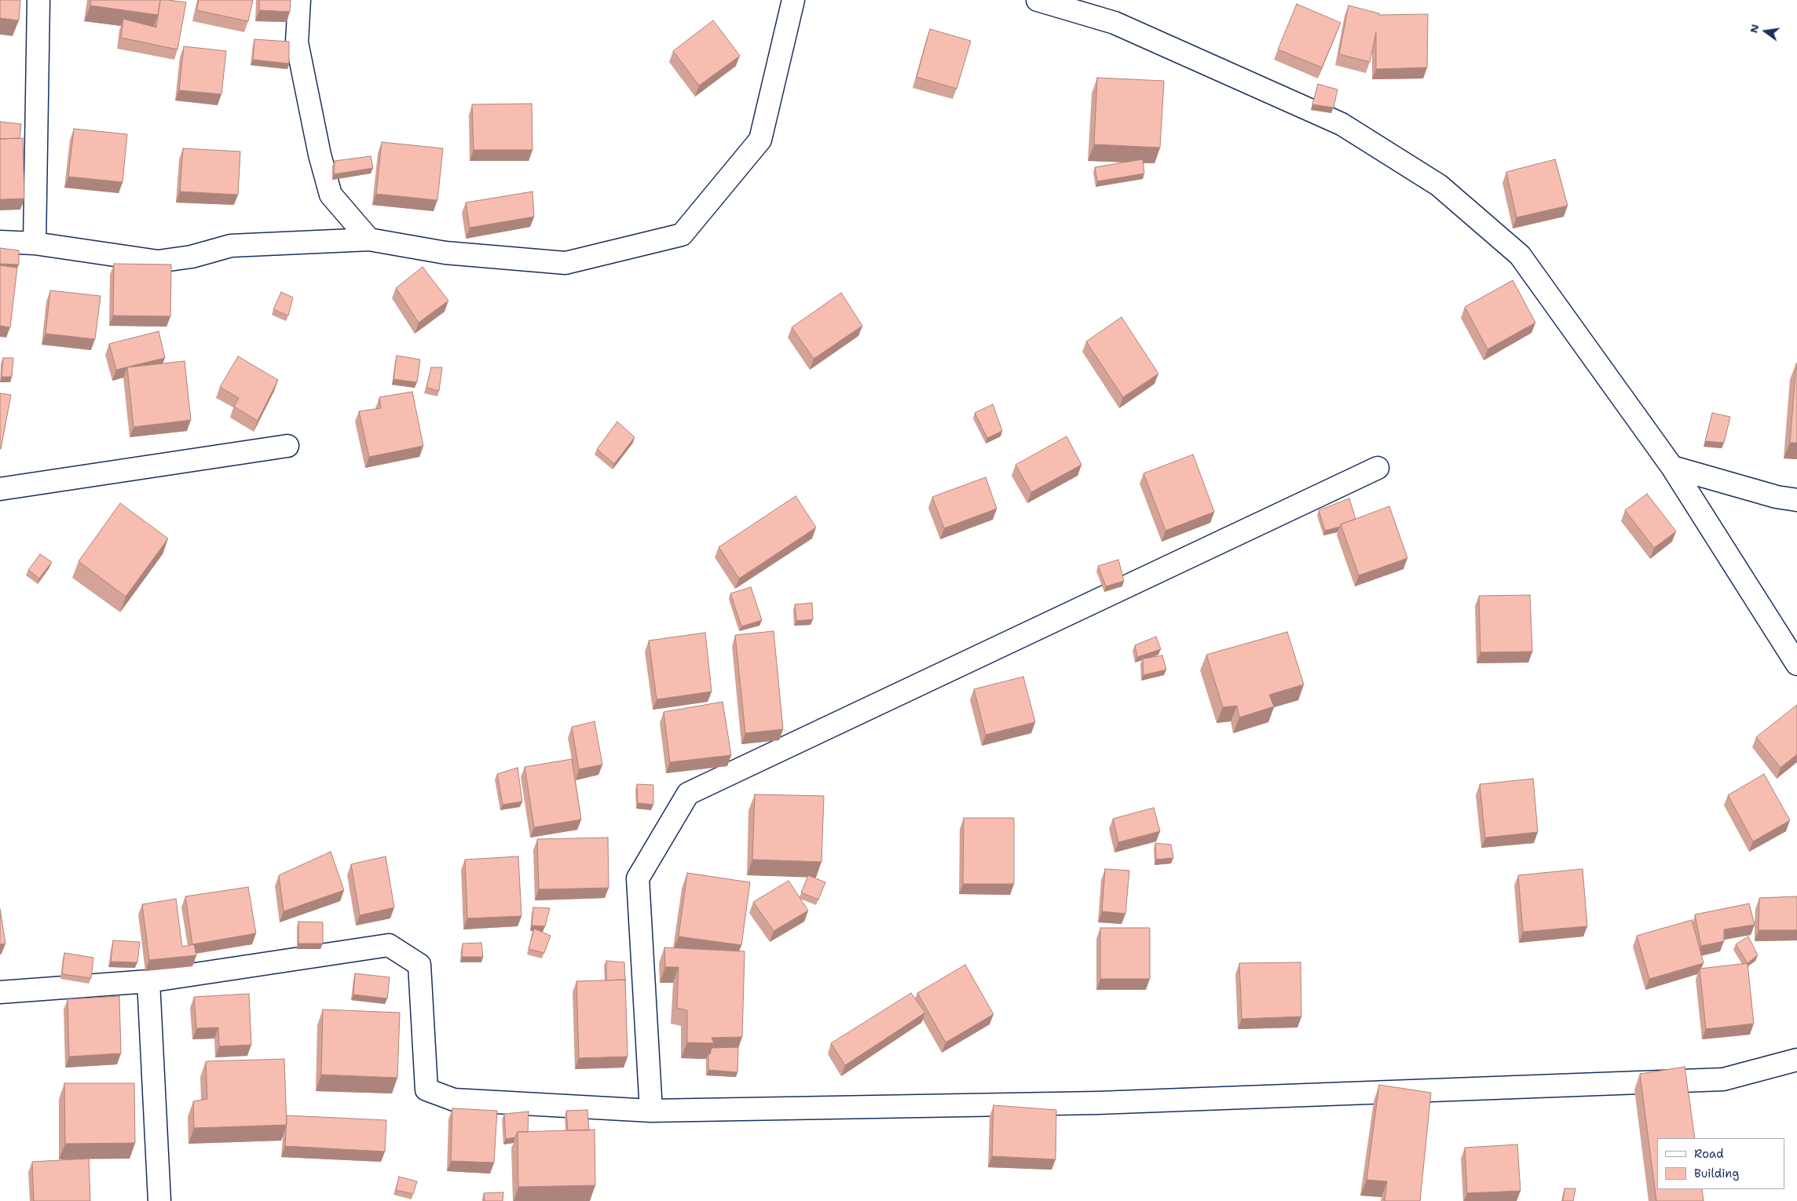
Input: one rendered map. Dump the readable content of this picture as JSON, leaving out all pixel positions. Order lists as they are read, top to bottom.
{
  "legend": ["Road", "Building"],
  "north": "left"
}
